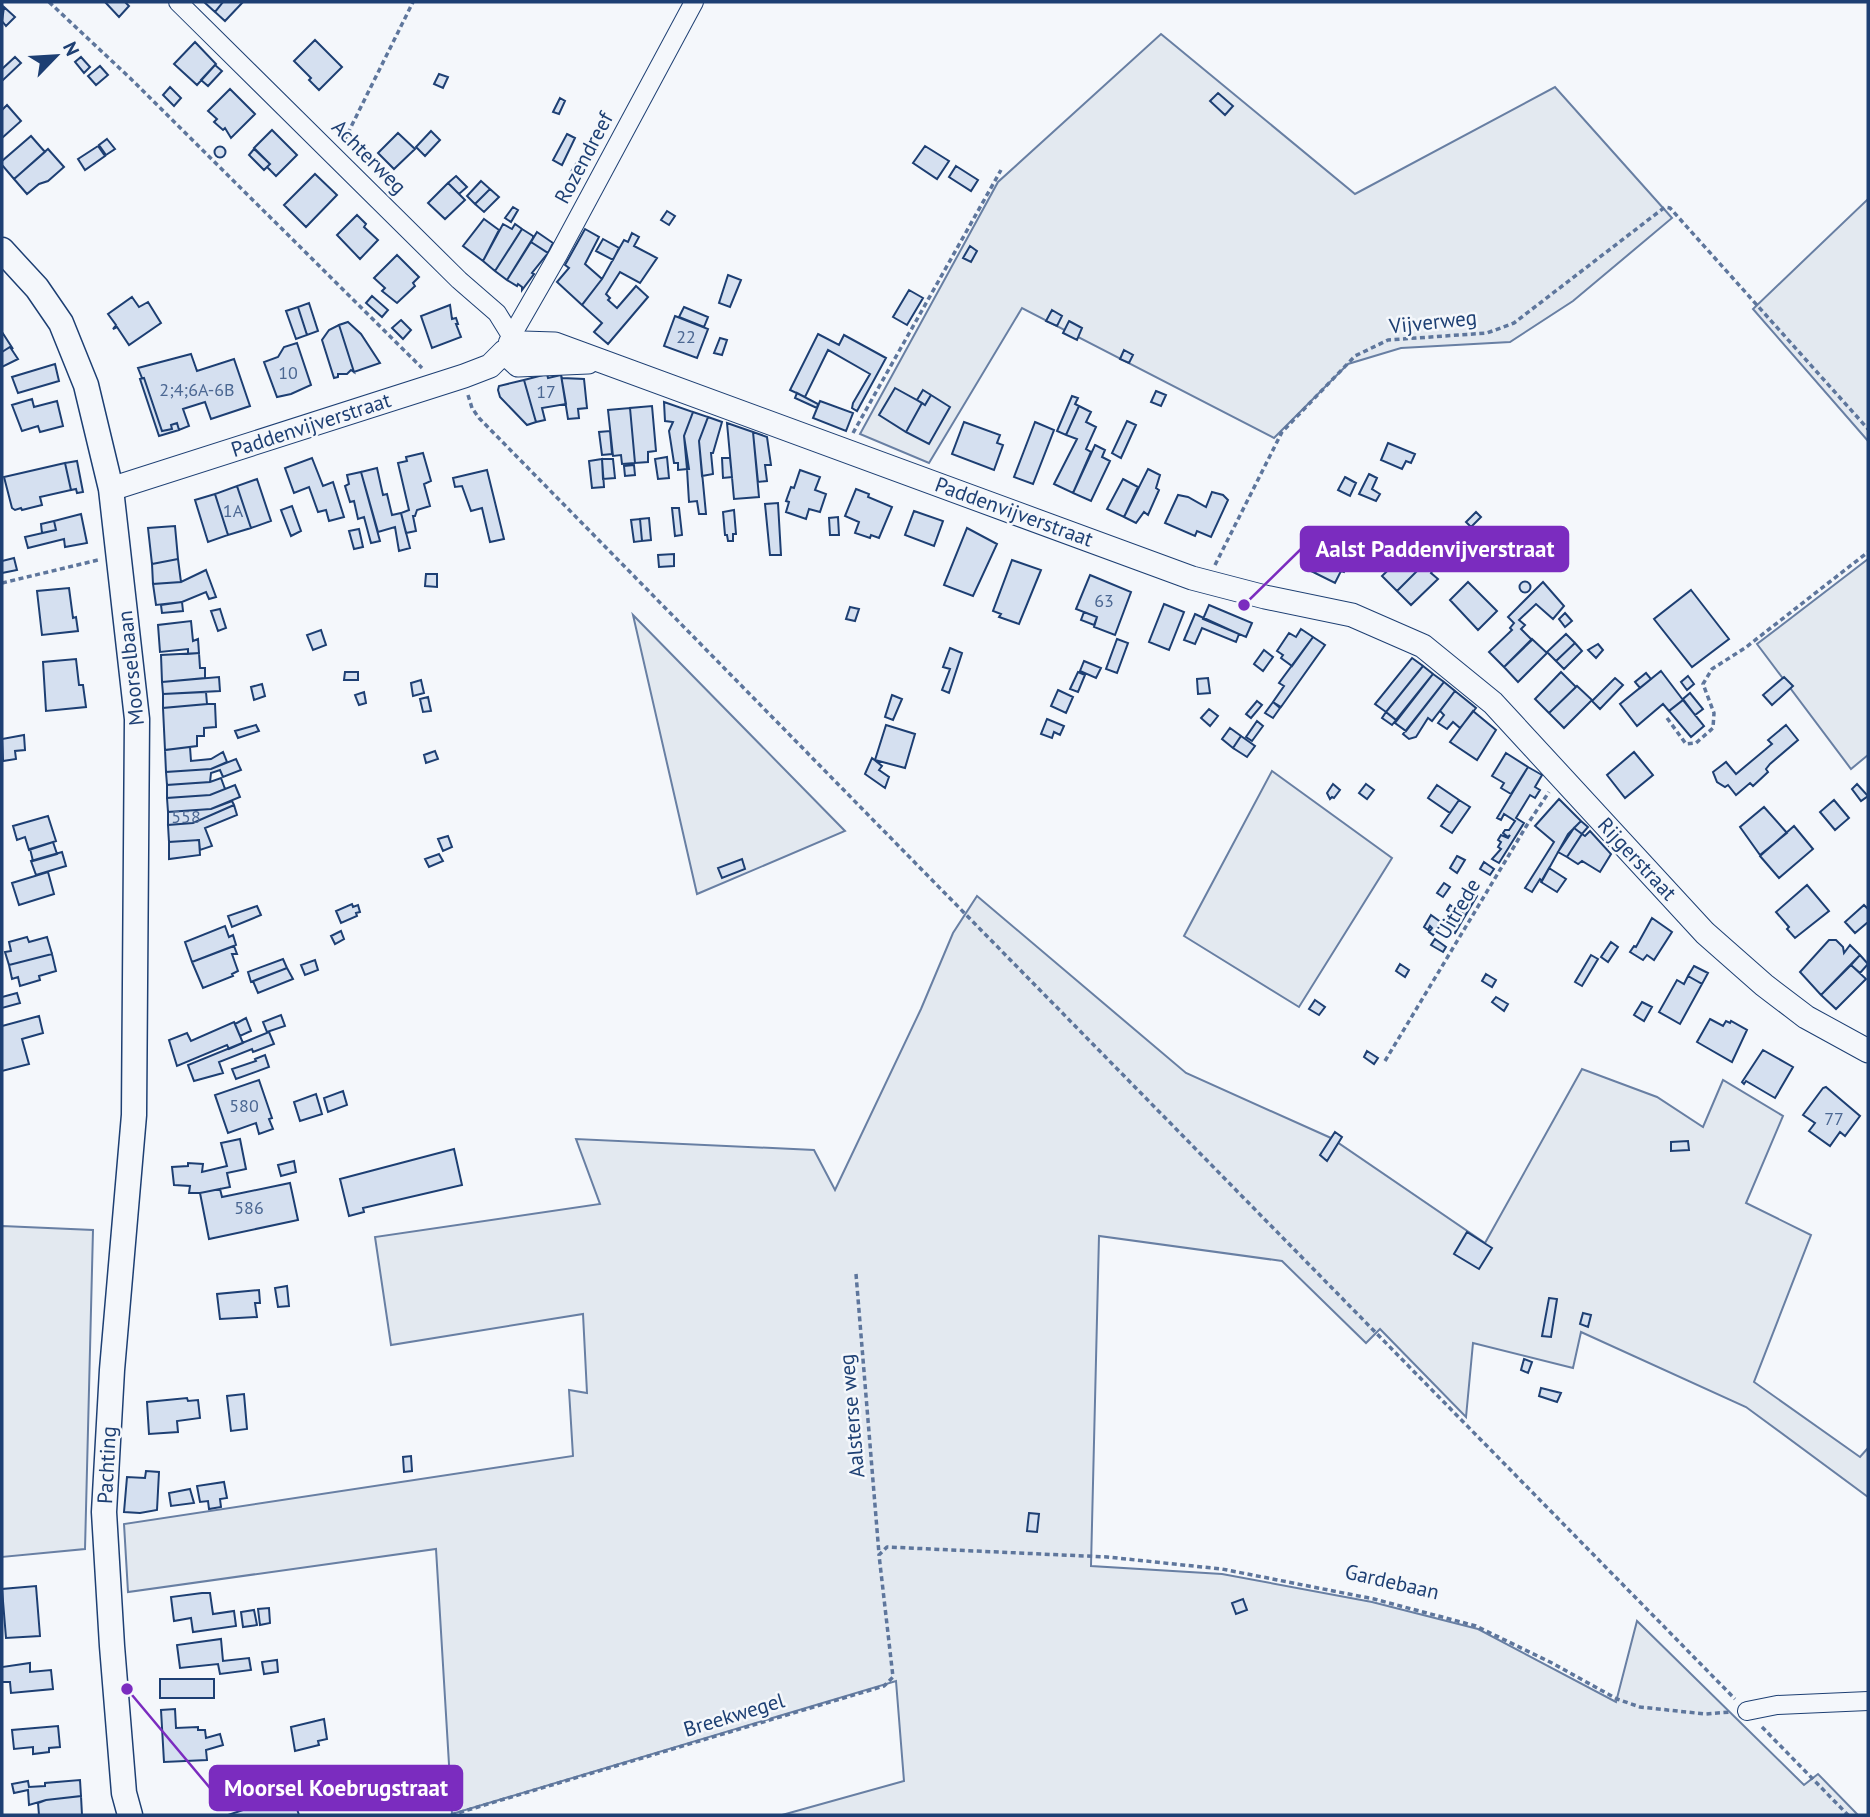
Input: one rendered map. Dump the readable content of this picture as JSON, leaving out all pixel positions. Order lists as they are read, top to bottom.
{
  "streets": {
    "main road": ["Moorselbaan", "Pachting"],
    "street": [
      "Achterweg",
      "Rozendreef",
      "Paddenvijverstraat",
      "Rijgerstraat"
    ],
    "path": [
      "Vijverweg",
      "Uitrede",
      "Aalsterse weg",
      "Gardebaan",
      "Breekwegel"
    ]
  },
  "crossings": [
    ["Achterweg", "Rozendreef"],
    ["Achterweg", "Paddenvijverstraat"],
    ["Rozendreef", "Paddenvijverstraat"],
    ["Vijverweg", "Paddenvijverstraat"],
    ["Paddenvijverstraat", "Moorselbaan"],
    ["Paddenvijverstraat", "Rijgerstraat"],
    ["Moorselbaan", "Pachting"],
    ["Rijgerstraat", "Uitrede"],
    ["Aalsterse weg", "Gardebaan"],
    ["Aalsterse weg", "Breekwegel"],
    ["Gardebaan", "Breekwegel"]
  ],
  "places": ["Aalst Paddenvijverstraat", "Moorsel Koebrugstraat"],
  "house_numbers": [
    "22",
    "10",
    "2;4;6A-6B",
    "17",
    "1A",
    "63",
    "558",
    "580",
    "77",
    "586"
  ],
  "north": "top right"
}
